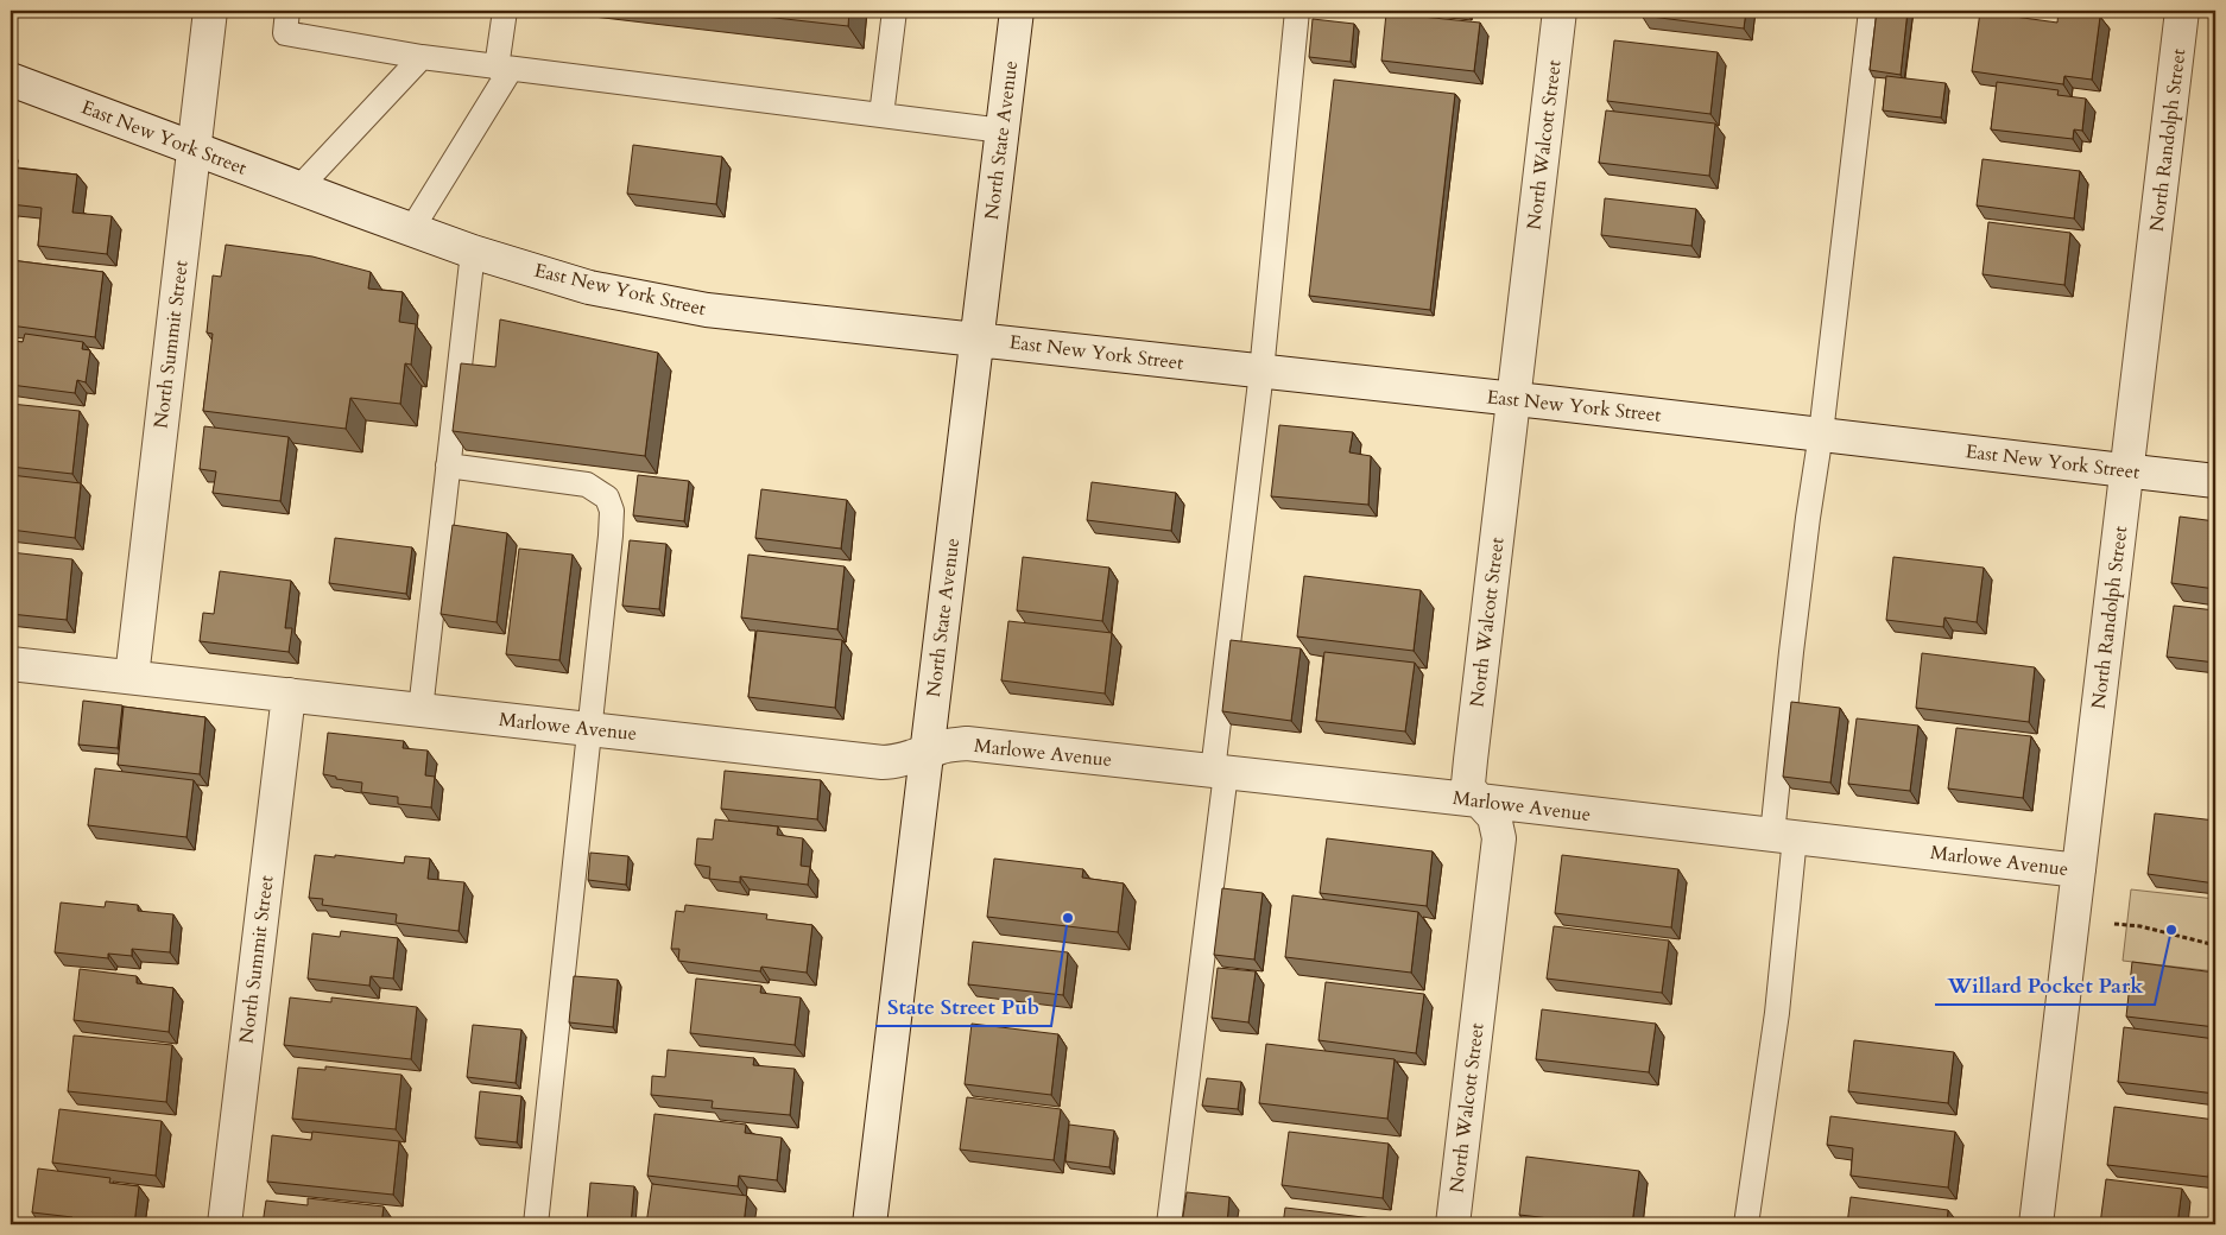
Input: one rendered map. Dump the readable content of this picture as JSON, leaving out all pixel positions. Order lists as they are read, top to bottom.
{
  "streets": {
    "street": [
      "East New York Street",
      "North State Avenue",
      "North Randolph Street",
      "North Walcott Street",
      "North Summit Street",
      "Marlowe Avenue"
    ]
  },
  "crossings": [
    ["East New York Street", "North State Avenue"],
    ["East New York Street", "North Randolph Street"],
    ["East New York Street", "North Walcott Street"],
    ["East New York Street", "North Summit Street"],
    ["North State Avenue", "Marlowe Avenue"],
    ["North Randolph Street", "Marlowe Avenue"],
    ["North Walcott Street", "Marlowe Avenue"],
    ["North Summit Street", "Marlowe Avenue"]
  ],
  "places": ["State Street Pub", "Willard Pocket Park"]
}
